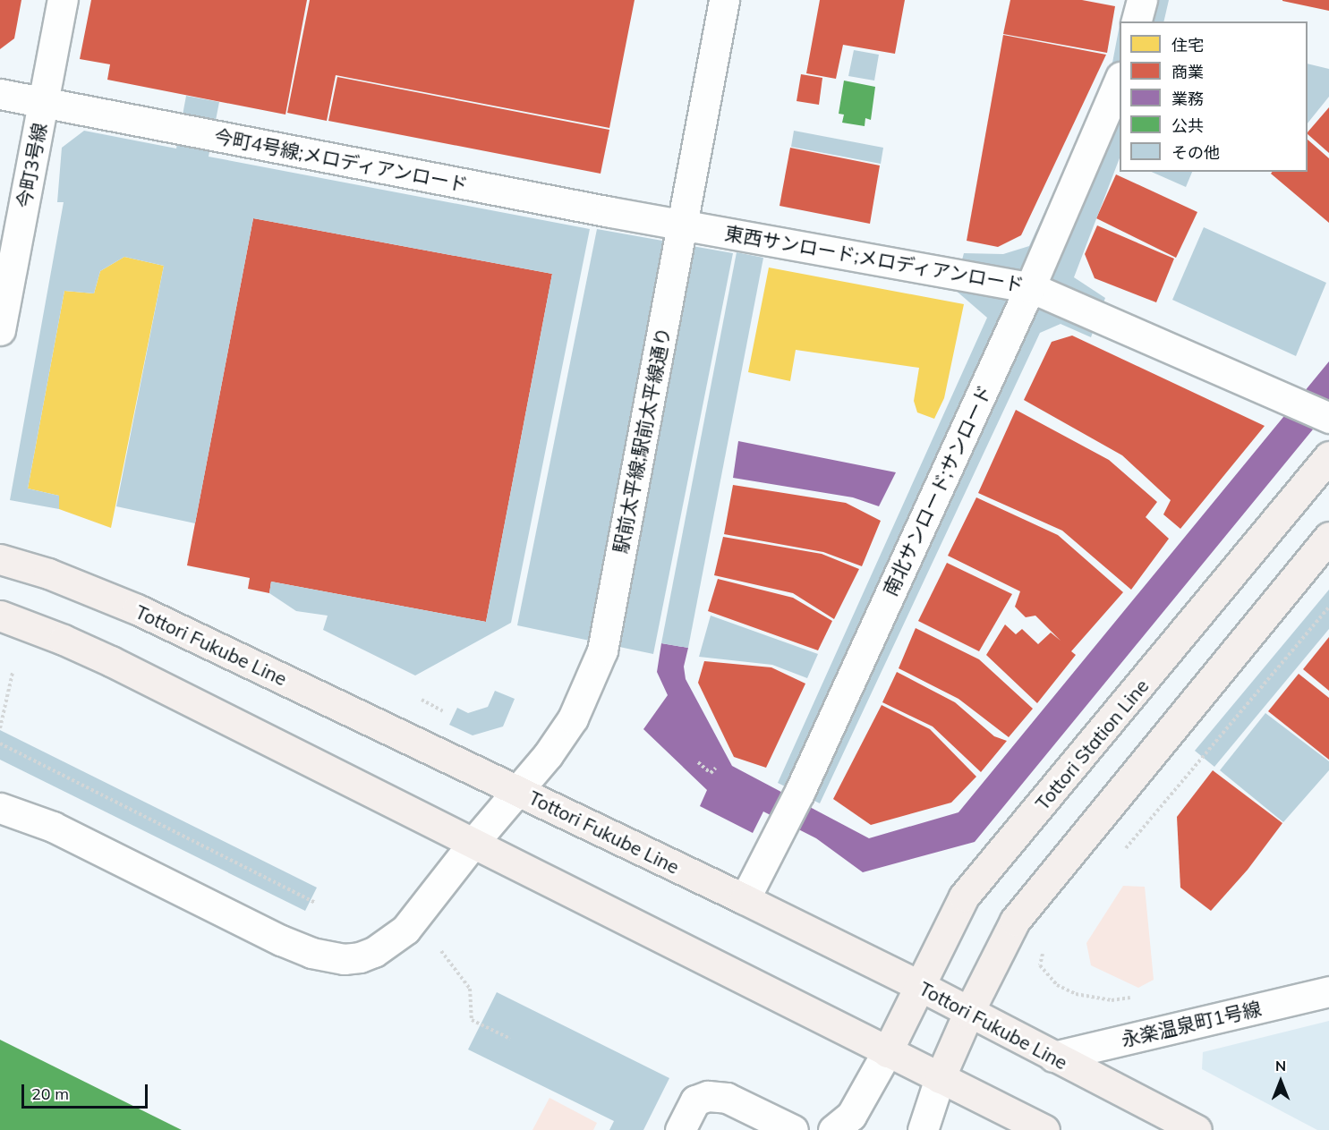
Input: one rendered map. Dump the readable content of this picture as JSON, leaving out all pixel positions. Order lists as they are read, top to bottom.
{
  "streets": {
    "main road": ["Tottori Fukube Line", "Tottori Station Line"],
    "street": [
      "今町4号線;メロディアンロード",
      "今町3号線",
      "東西サンロード;メロディアンロード",
      "駅前太平線;駅前太平線通り",
      "南北サンロード;サンロード",
      "永楽温泉町1号線"
    ]
  },
  "crossings": [
    ["今町4号線;メロディアンロード", "今町3号線"],
    ["今町4号線;メロディアンロード", "東西サンロード;メロディアンロード"],
    ["今町4号線;メロディアンロード", "駅前太平線;駅前太平線通り"],
    ["東西サンロード;メロディアンロード", "駅前太平線;駅前太平線通り"],
    ["東西サンロード;メロディアンロード", "南北サンロード;サンロード"],
    ["駅前太平線;駅前太平線通り", "Tottori Fukube Line"],
    ["南北サンロード;サンロード", "Tottori Fukube Line"],
    ["Tottori Fukube Line", "Tottori Station Line"],
    ["Tottori Fukube Line", "永楽温泉町1号線"]
  ],
  "legend": [
    "住宅",
    "商業",
    "業務",
    "公共",
    "その他"
  ],
  "scale_bar": "20 m",
  "north": "top"
}
